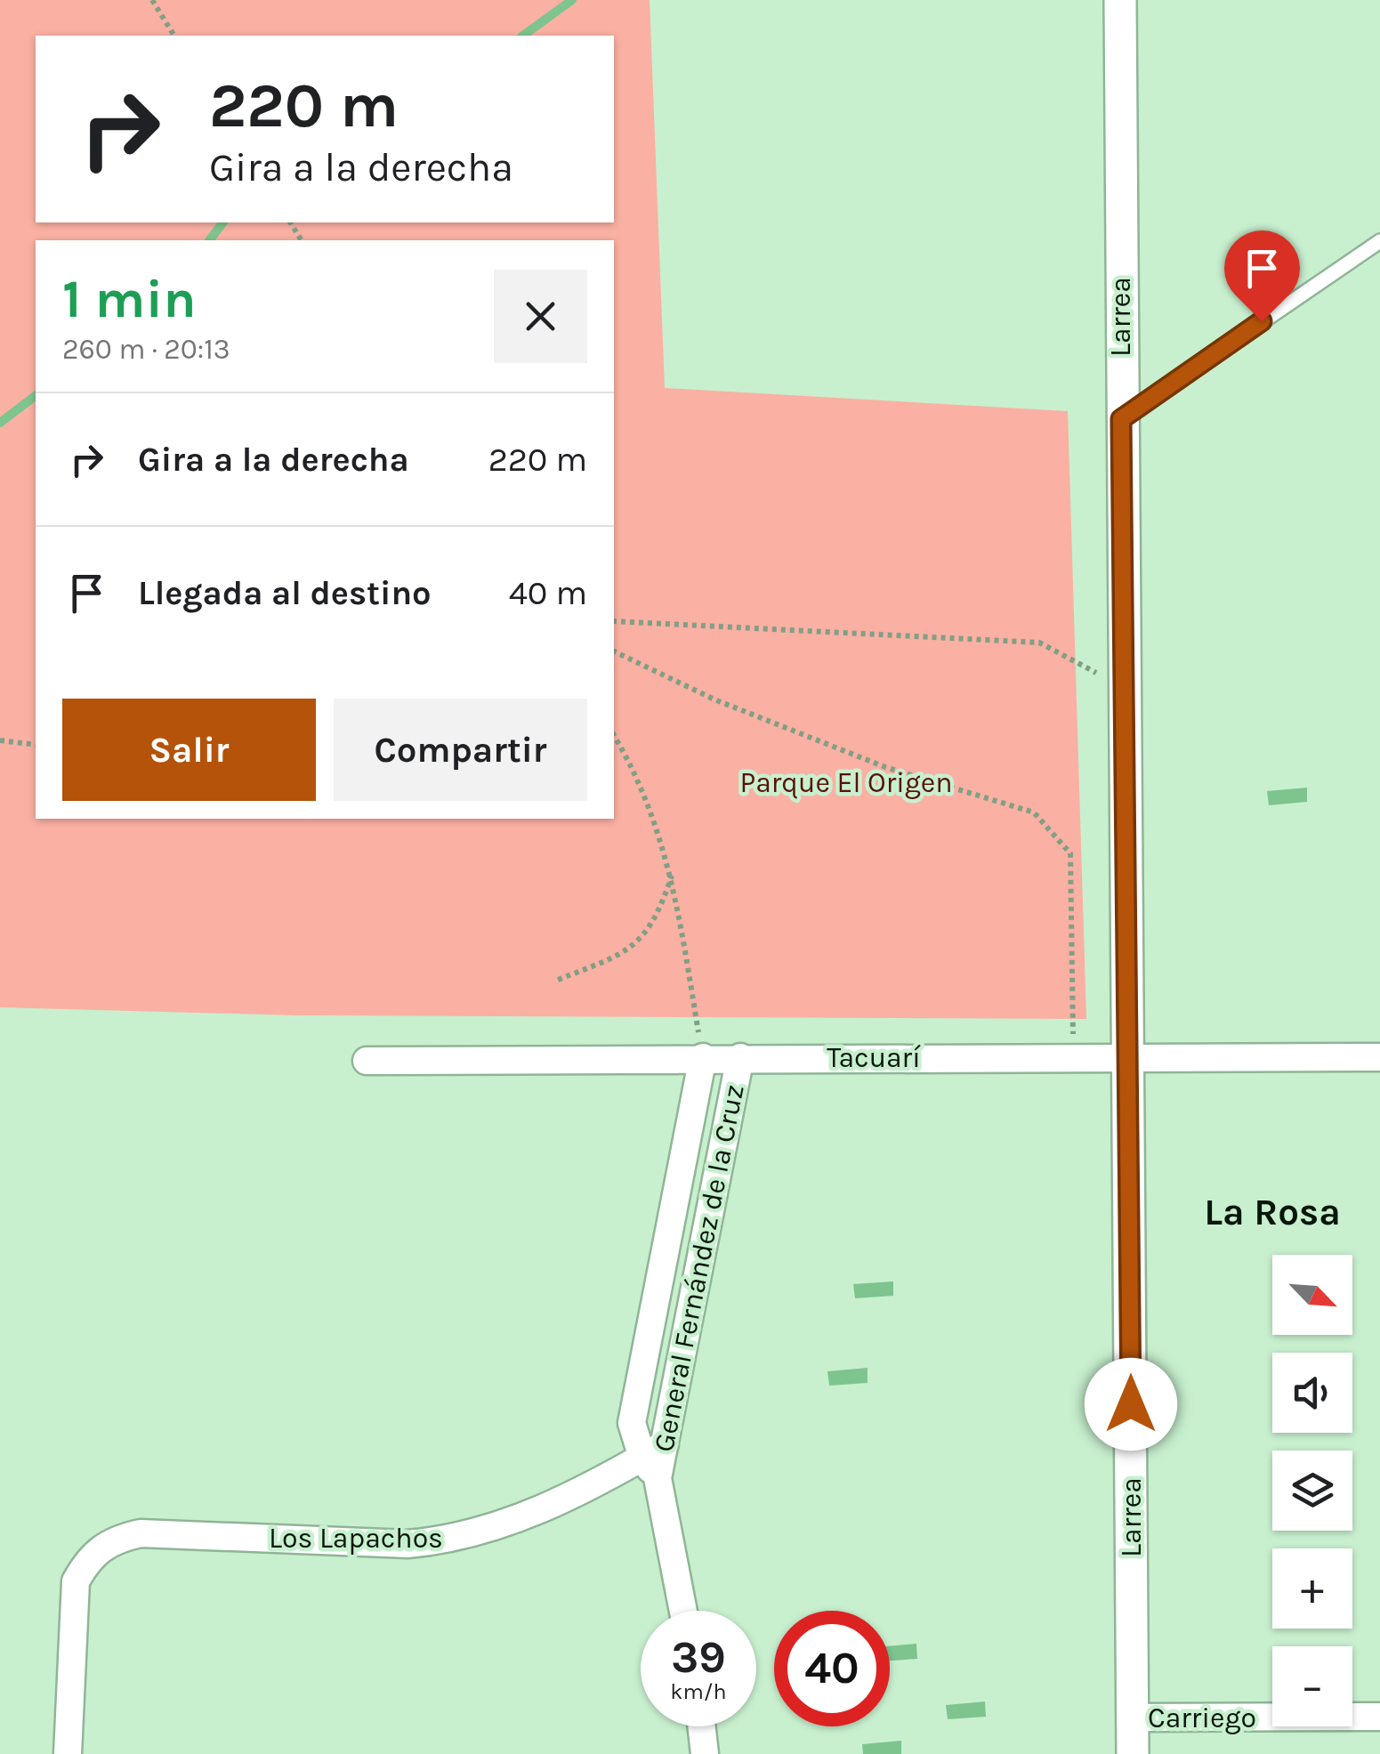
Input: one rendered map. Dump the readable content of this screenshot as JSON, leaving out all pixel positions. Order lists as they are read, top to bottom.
{
  "streets": {
    "street": [
      "Larrea",
      "Tacuarí",
      "General Fernández de la Cruz",
      "Los Lapachos",
      "Carriego"
    ]
  },
  "crossings": [
    ["Larrea", "Tacuarí"],
    ["Larrea", "Carriego"],
    ["Tacuarí", "General Fernández de la Cruz"],
    ["General Fernández de la Cruz", "Los Lapachos"]
  ],
  "districts": ["La Rosa"],
  "parks": ["Parque El Origen"],
  "north": "bottom right",
  "page": {
    "turn": ["220 m", "Gira a la derecha"],
    "heading": ["1 min", "260 m · 20:13"],
    "list": [
      {
        "name": "Gira a la derecha",
        "value": "220 m"
      },
      {
        "name": "Llegada al destino",
        "value": "40 m"
      }
    ],
    "buttons": ["Salir", "Compartir"],
    "map_buttons": ["+", "−"],
    "speed": "39 km/h",
    "limit": "40"
  }
}
